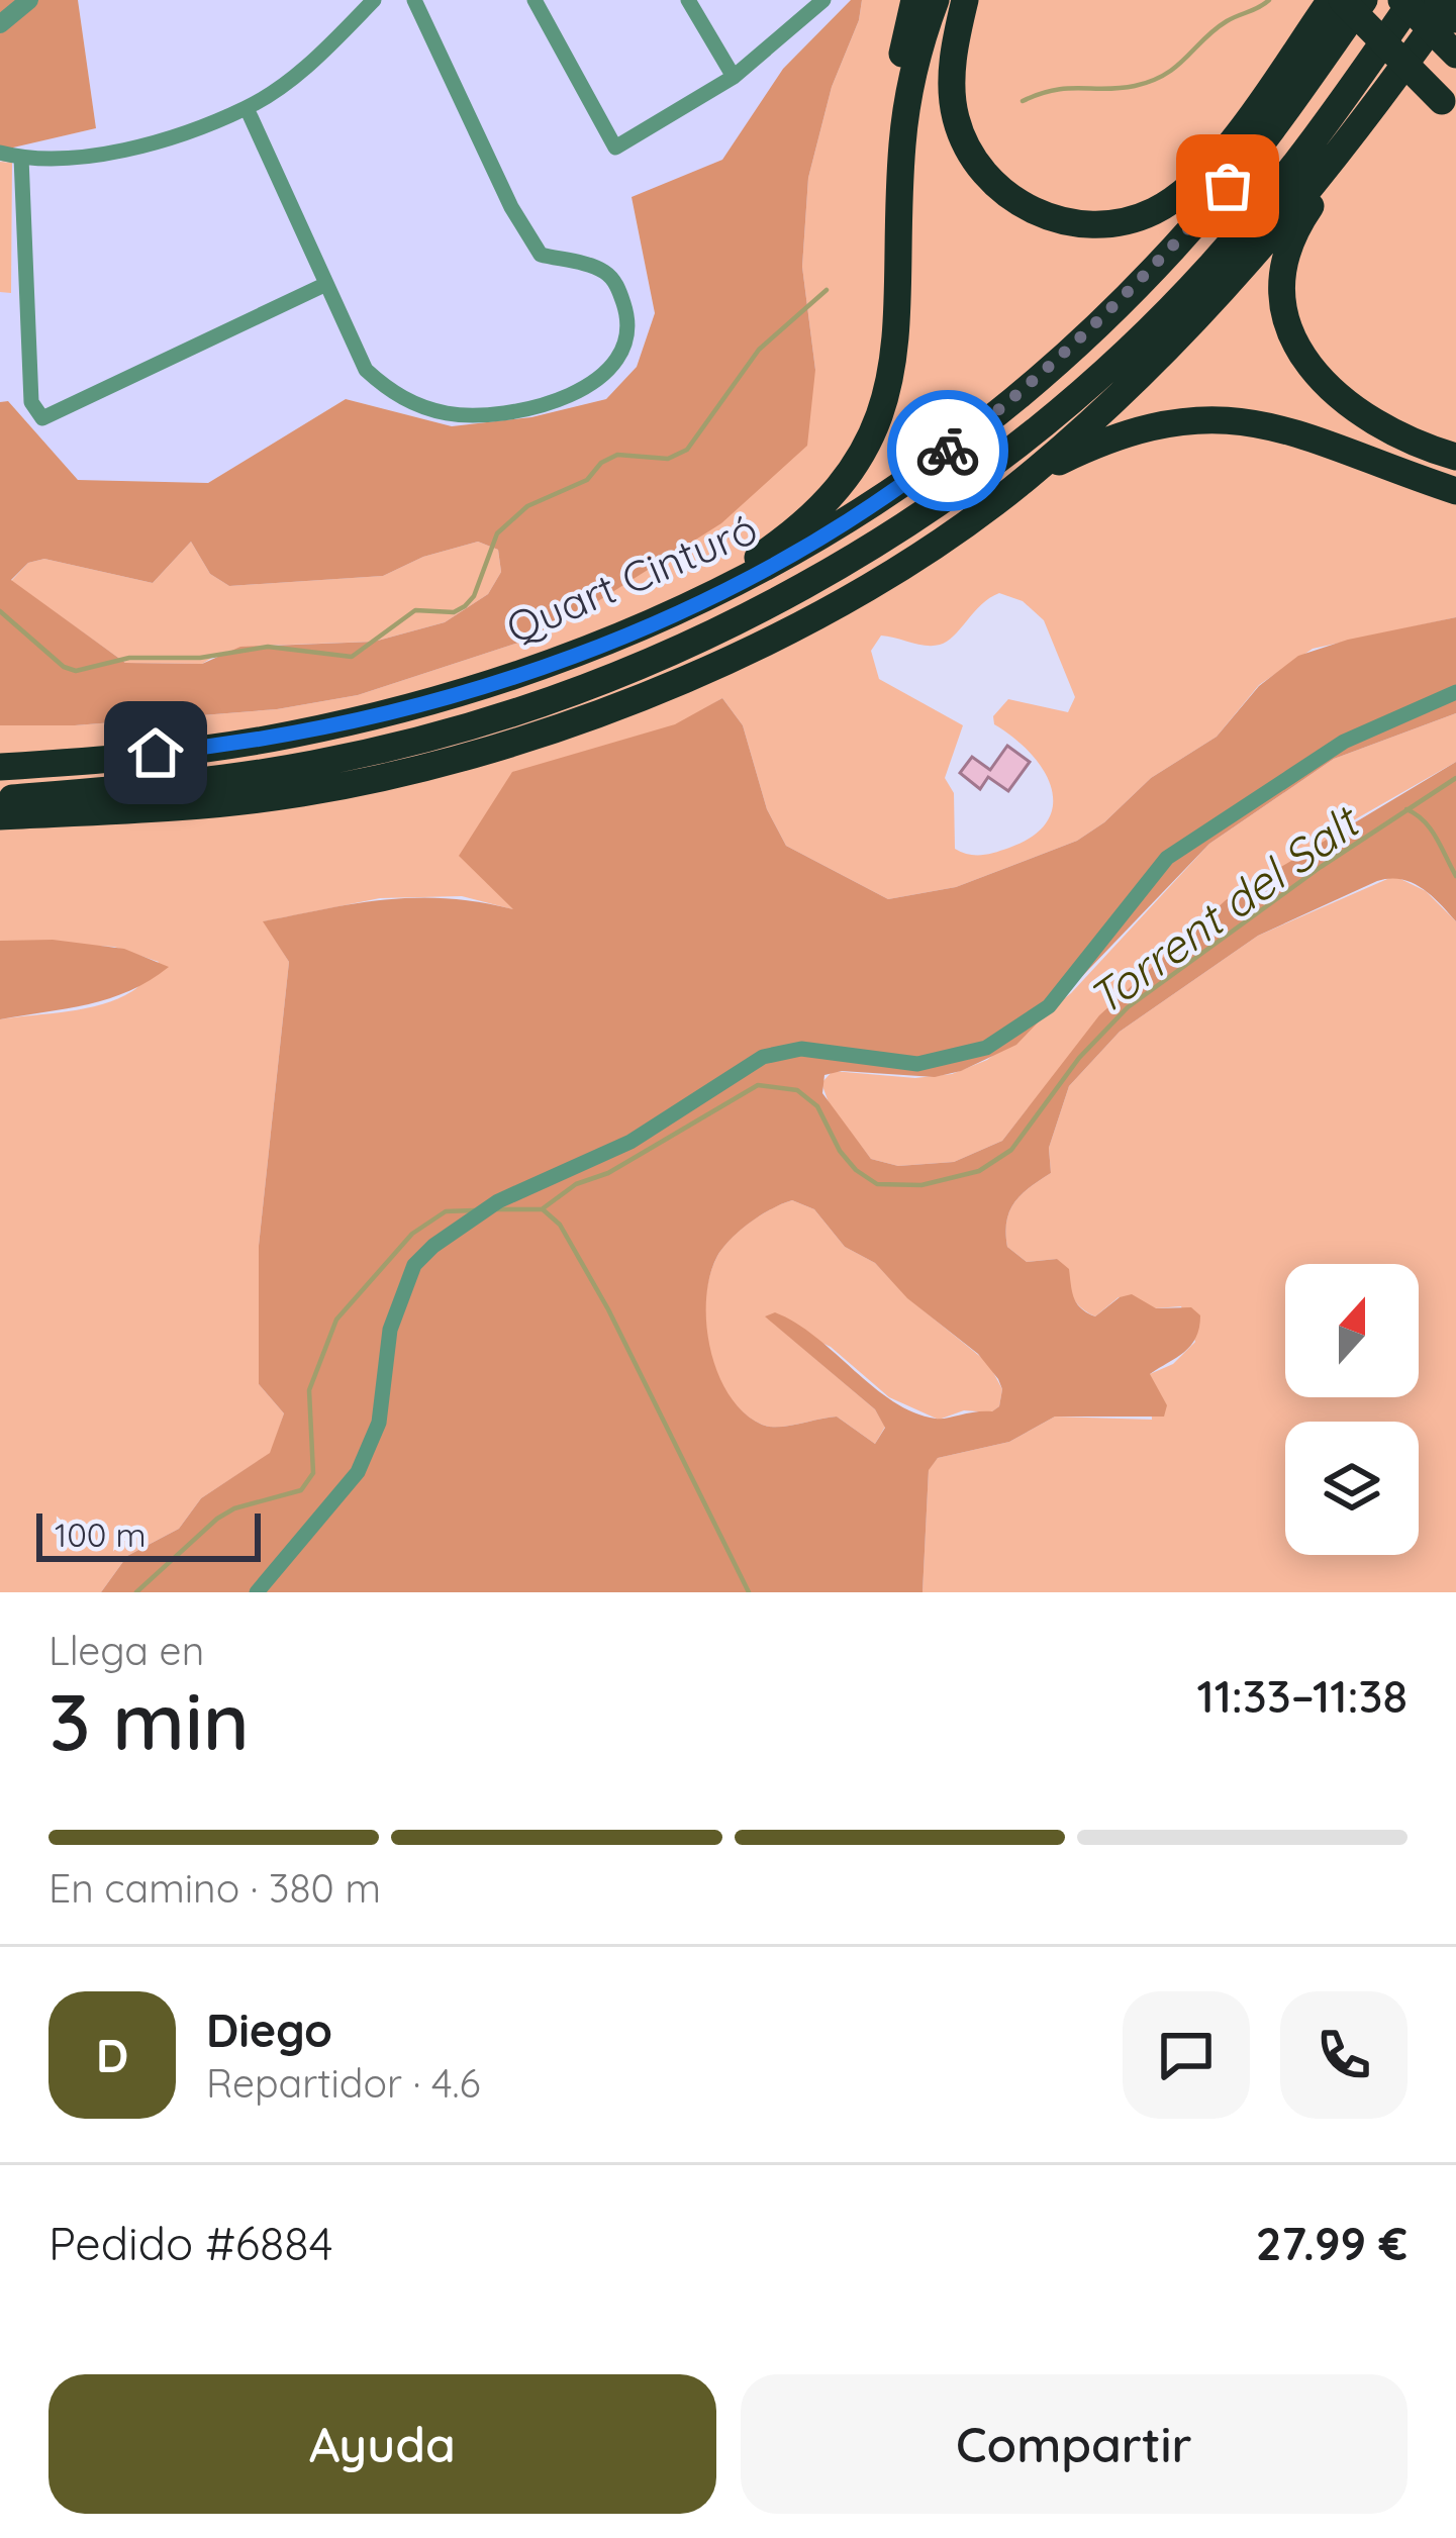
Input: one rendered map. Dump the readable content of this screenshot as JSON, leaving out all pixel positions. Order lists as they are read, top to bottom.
{
  "streets": {
    "highway": ["Quart Cinturó"]
  },
  "water": ["Torrent del Salt"],
  "scale_bar": "100 m",
  "north": "top",
  "page": {
    "scale": "100 m",
    "heading": ["3 min", "Llega en", "11:33–11:38"],
    "panel": [
      "Diego",
      "Repartidor · 4.6",
      "Pedido #6884",
      "27.99 €"
    ],
    "bar": "En camino · 380 m",
    "round": "D",
    "buttons": ["Ayuda", "Compartir"]
  }
}
